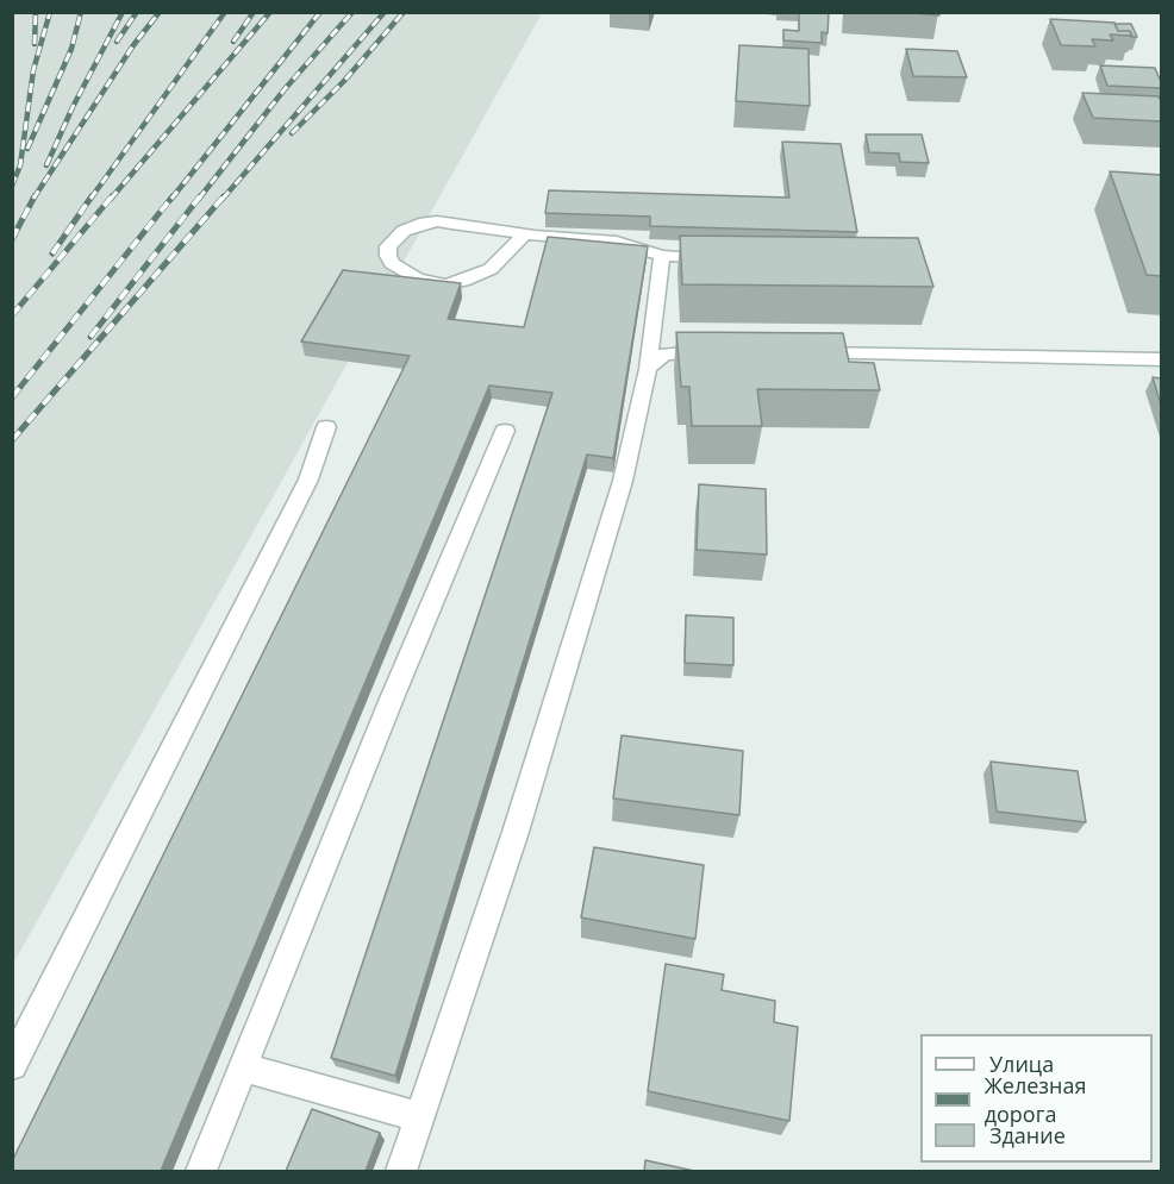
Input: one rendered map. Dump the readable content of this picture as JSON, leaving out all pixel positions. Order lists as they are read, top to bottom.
{
  "legend": ["Улица", "Железная дорога", "Здание"]
}
